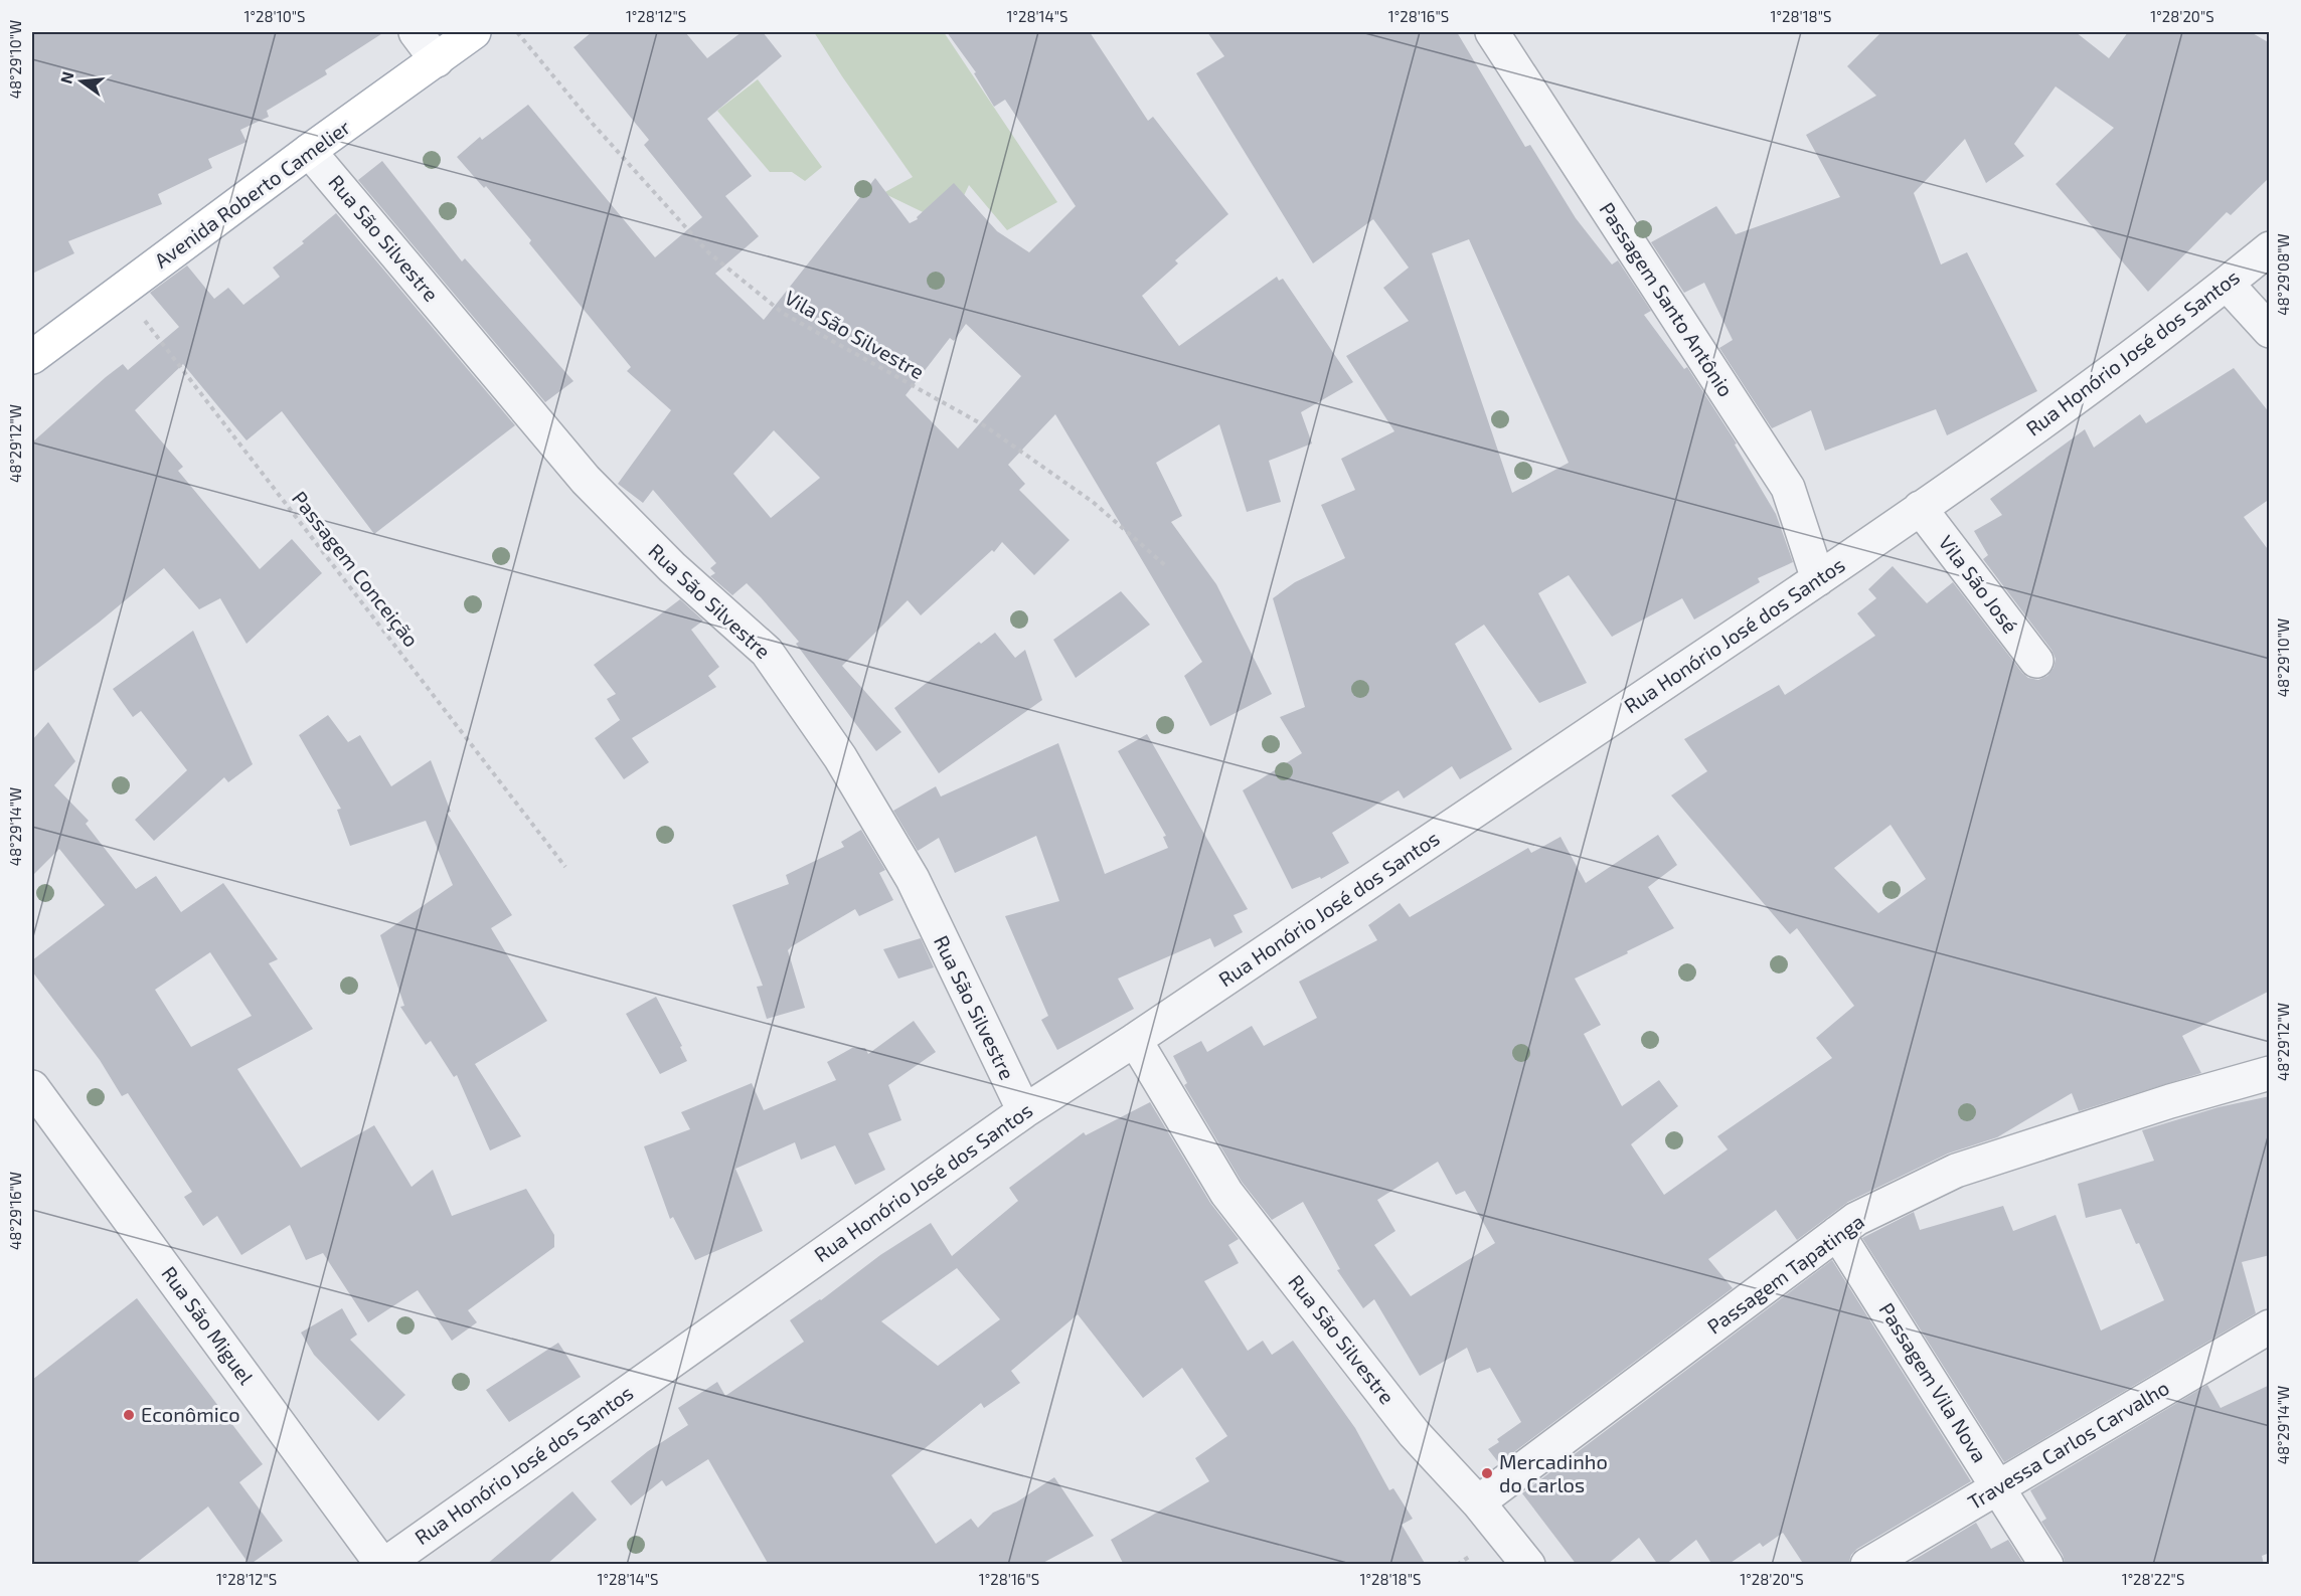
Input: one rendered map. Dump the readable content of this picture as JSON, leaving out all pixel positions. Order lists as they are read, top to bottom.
{
  "streets": {
    "main road": ["Avenida Roberto Camelier"],
    "street": [
      "Rua São Silvestre",
      "Passagem Santo Antônio",
      "Rua Honório José dos Santos",
      "Vila São José",
      "Passagem Tapatinga",
      "Rua São Miguel",
      "Passagem Vila Nova",
      "Travessa Carlos Carvalho"
    ],
    "path": ["Vila São Silvestre", "Passagem Conceição"]
  },
  "crossings": [
    ["Avenida Roberto Camelier", "Rua São Silvestre"],
    ["Avenida Roberto Camelier", "Passagem Conceição"],
    ["Rua São Silvestre", "Rua Honório José dos Santos"],
    ["Rua São Silvestre", "Passagem Tapatinga"],
    ["Passagem Santo Antônio", "Rua Honório José dos Santos"],
    ["Rua Honório José dos Santos", "Vila São José"],
    ["Rua Honório José dos Santos", "Rua São Miguel"],
    ["Passagem Tapatinga", "Passagem Vila Nova"],
    ["Passagem Vila Nova", "Travessa Carlos Carvalho"]
  ],
  "places": ["Econômico", "Mercadinho do Carlos"],
  "north": "left",
  "coordinates": [
    "1°28'10\"S",
    "1°28'12\"S",
    "1°28'14\"S",
    "1°28'16\"S",
    "1°28'18\"S",
    "1°28'20\"S",
    "48°29'10\"W",
    "48°29'08\"W",
    "48°29'12\"W",
    "48°29'14\"W",
    "48°29'16\"W",
    "1°28'22\"S"
  ]
}
